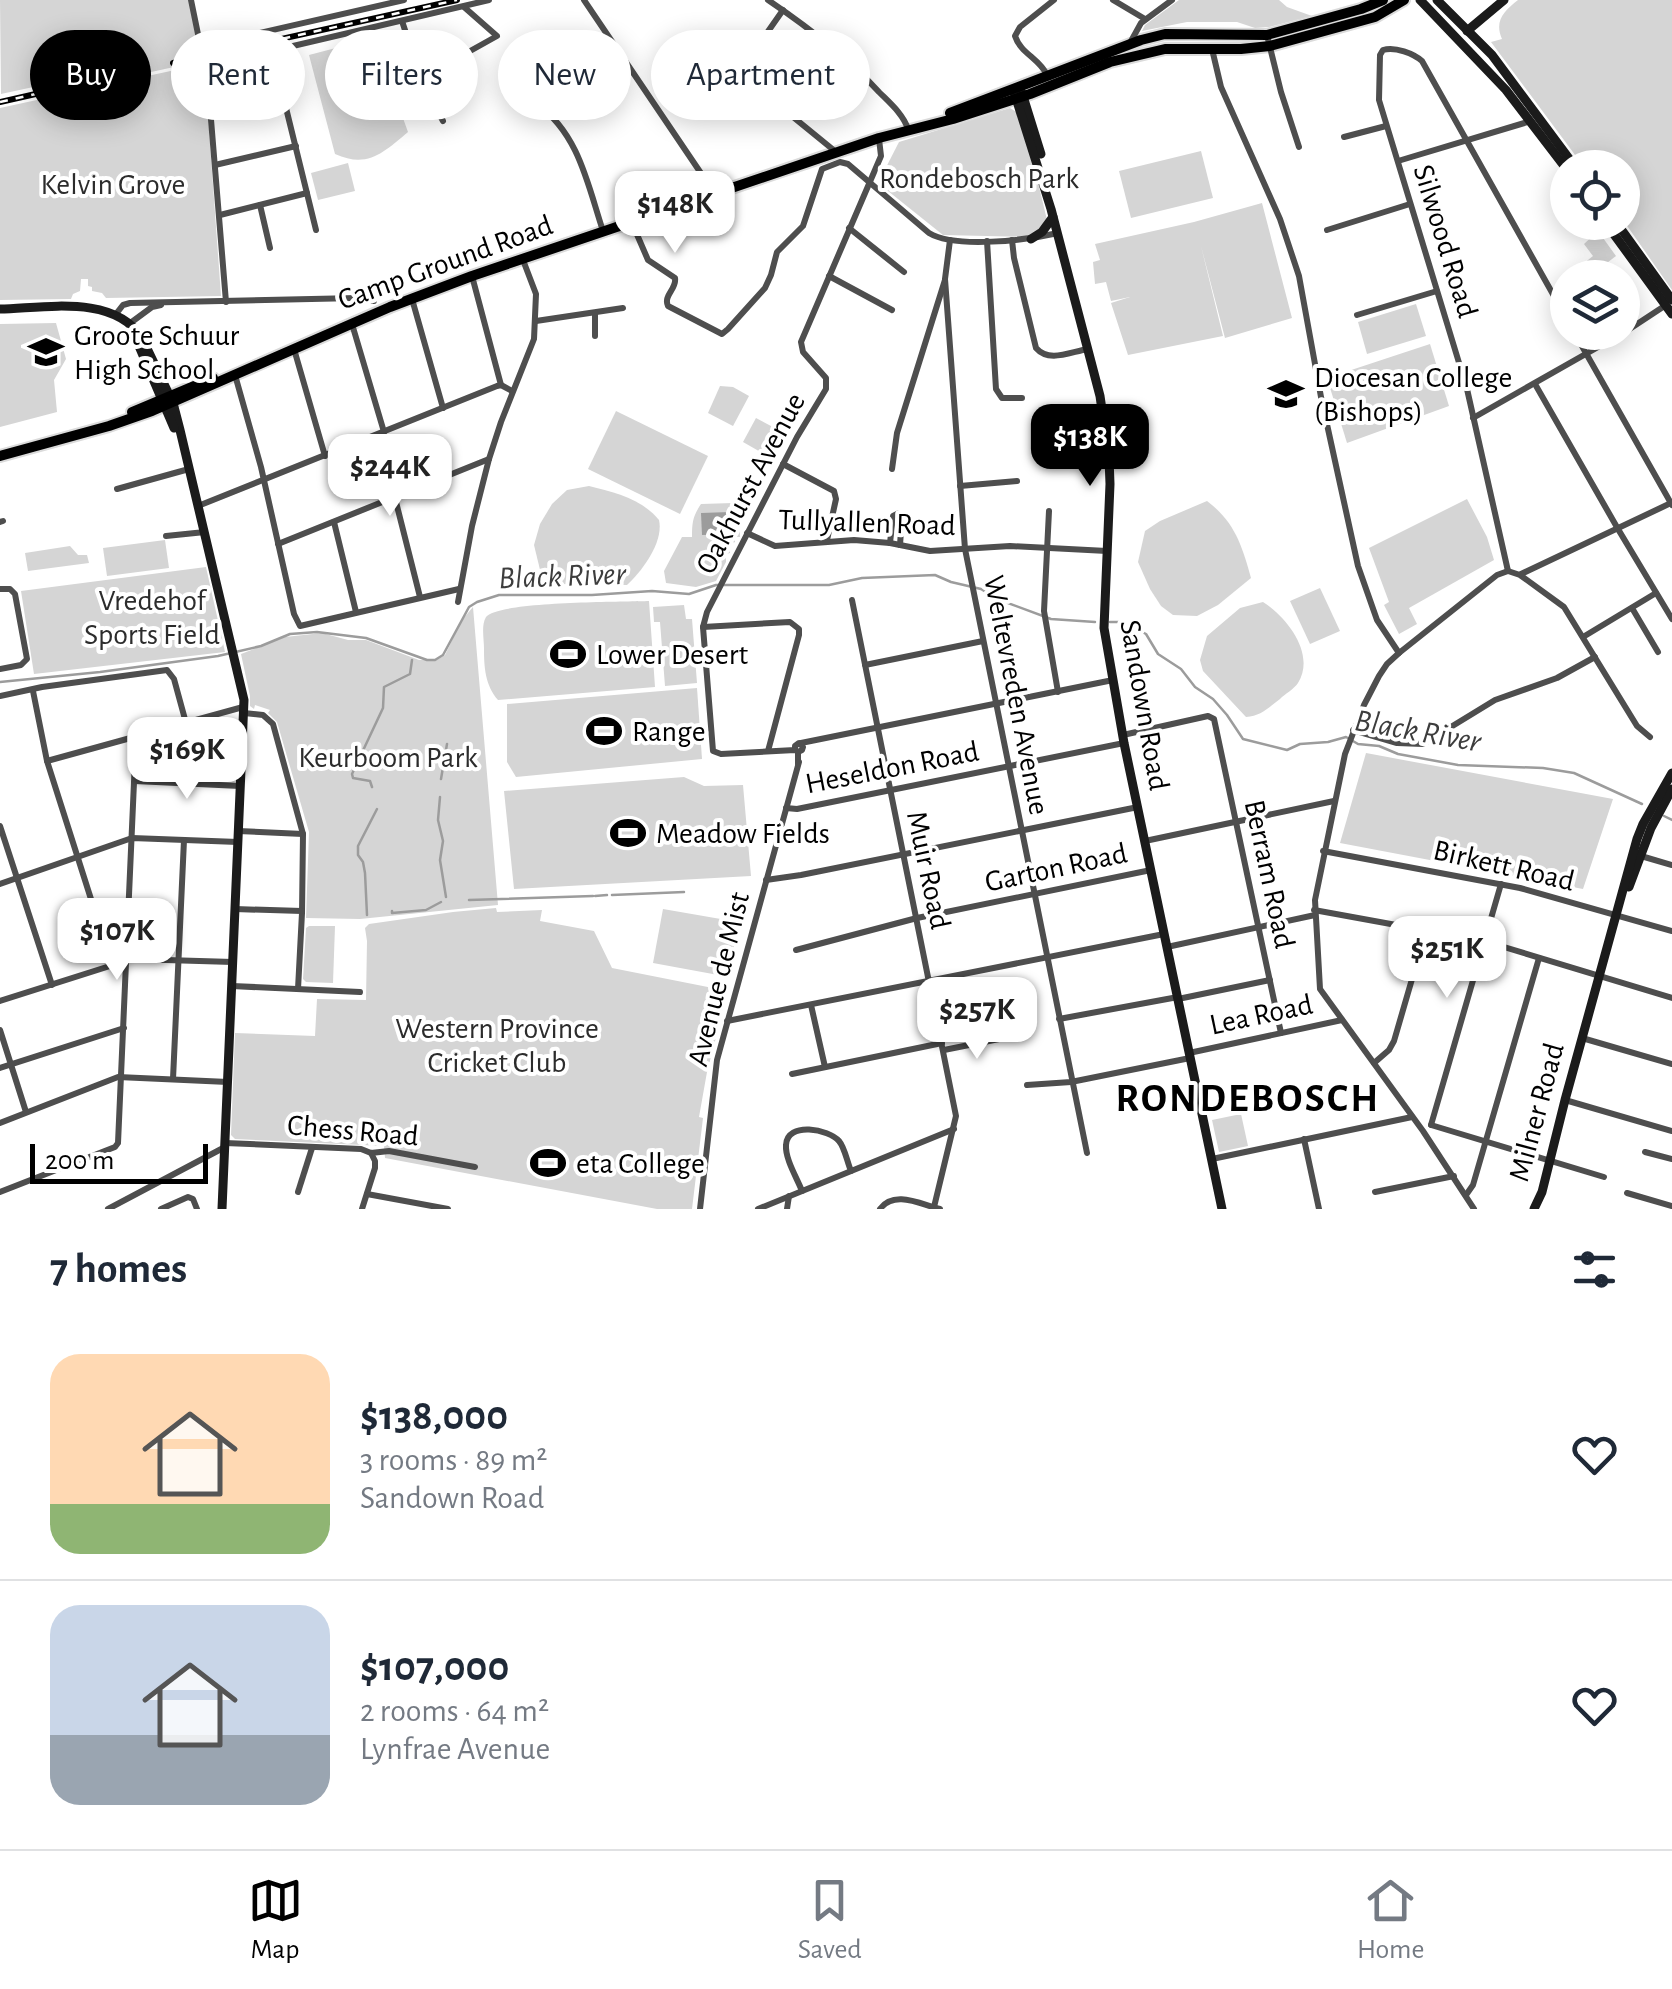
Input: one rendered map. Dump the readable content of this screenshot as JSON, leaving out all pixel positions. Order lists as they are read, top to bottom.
{
  "streets": {
    "main road": ["Camp Ground Road", "Sandown Road", "Milner Road"],
    "street": [
      "Silwood Road",
      "Oakhurst Avenue",
      "Tullyallen Road",
      "Weltevreden Avenue",
      "Heseldon Road",
      "Birkett Road",
      "Garton Road",
      "Muir Road",
      "Berram Road",
      "Avenue de Mist",
      "Lea Road",
      "Chess Road"
    ]
  },
  "crossings": [
    ["Camp Ground Road", "Oakhurst Avenue"],
    ["Camp Ground Road", "Sandown Road"],
    ["Oakhurst Avenue", "Tullyallen Road"],
    ["Tullyallen Road", "Weltevreden Avenue"],
    ["Tullyallen Road", "Sandown Road"],
    ["Weltevreden Avenue", "Heseldon Road"],
    ["Weltevreden Avenue", "Garton Road"],
    ["Weltevreden Avenue", "Lea Road"],
    ["Sandown Road", "Heseldon Road"],
    ["Sandown Road", "Garton Road"],
    ["Sandown Road", "Lea Road"],
    ["Heseldon Road", "Muir Road"],
    ["Heseldon Road", "Berram Road"],
    ["Heseldon Road", "Avenue de Mist"],
    ["Birkett Road", "Milner Road"],
    ["Garton Road", "Muir Road"],
    ["Berram Road", "Lea Road"]
  ],
  "districts": ["RONDEBOSCH"],
  "water": ["Black River"],
  "parks": [
    "Rondebosch Park",
    "Kelvin Grove",
    "Vredehof Sports Field",
    "Keurboom Park",
    "Western Province Cricket Club"
  ],
  "places": {
    "school or university": ["Groote Schuur High School", "Diocesan College (Bishops)"],
    "sports": [
      "Lower Desert",
      "Range",
      "Meadow Fields",
      "eta College"
    ]
  },
  "scale_bar": "200 m",
  "page": {
    "chip": [
      "Buy",
      "Rent",
      "Filters",
      "New",
      "Apartment"
    ],
    "price": [
      "$148K",
      "$138K",
      "$244K",
      "$169K",
      "$107K",
      "$251K",
      "$257K"
    ],
    "scale": "200 m",
    "heading": "7 homes",
    "list": [
      {
        "name": "$138,000",
        "note": "3 rooms · 89 m² · Sandown Road"
      },
      {
        "name": "$107,000",
        "note": "2 rooms · 64 m² · Lynfrae Avenue"
      }
    ],
    "tabs": ["Map", "Saved", "Home"]
  }
}
